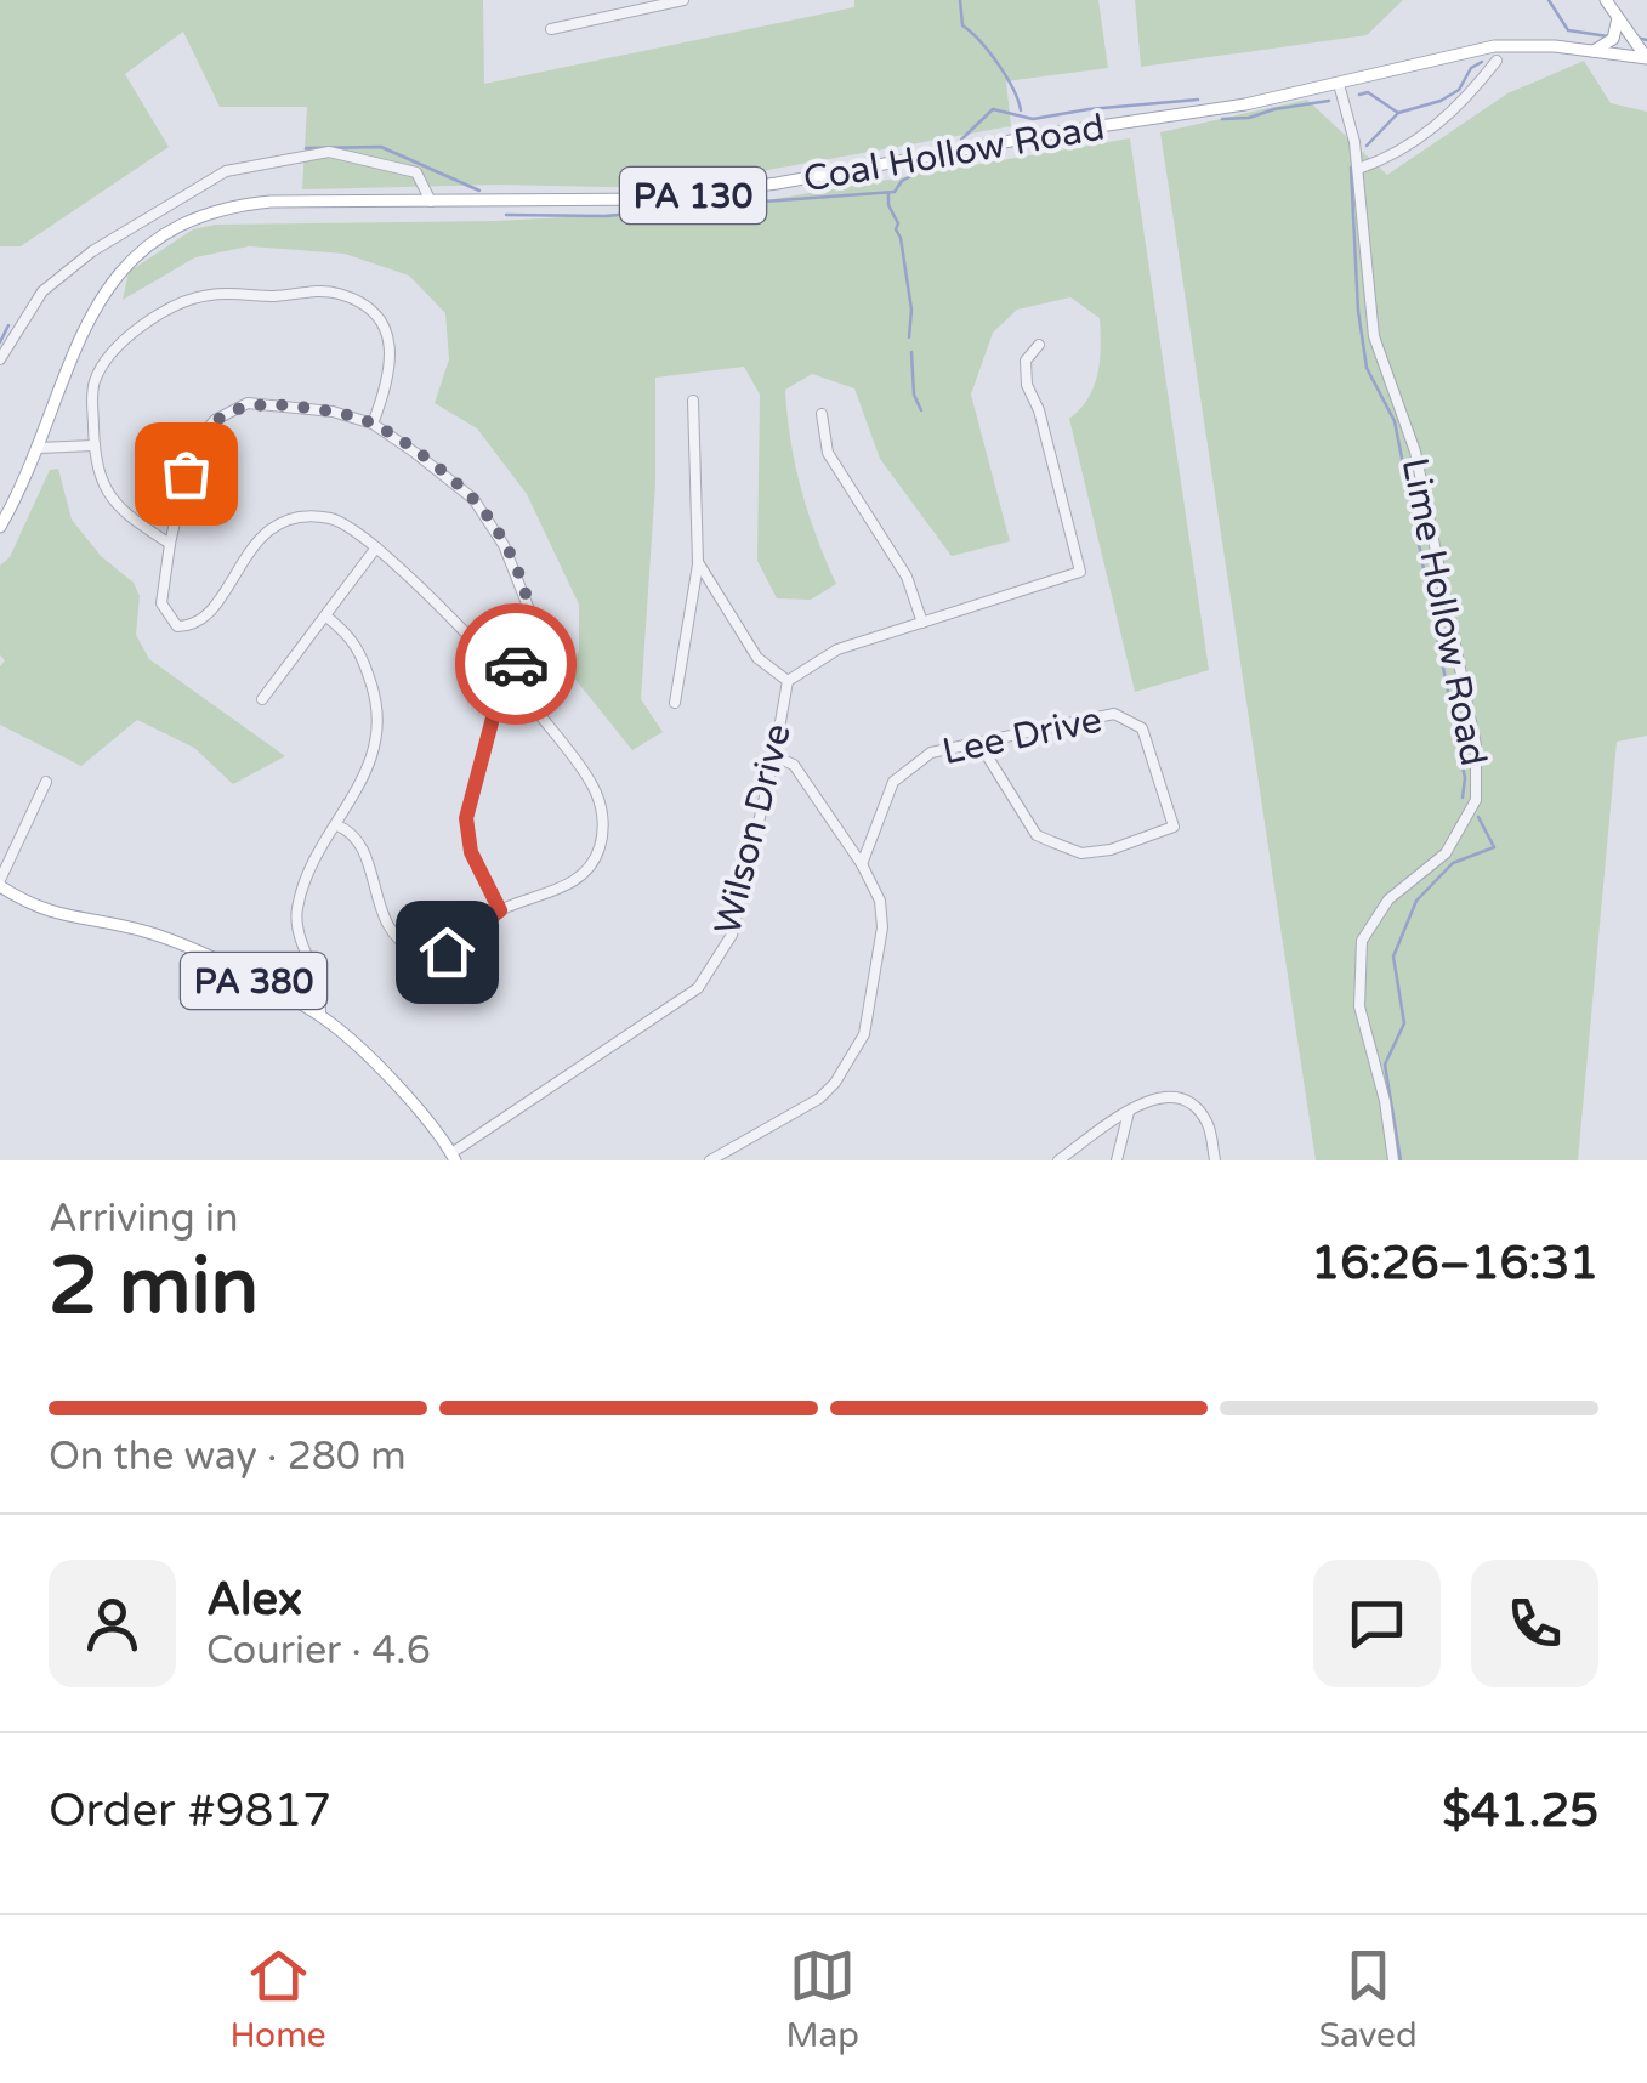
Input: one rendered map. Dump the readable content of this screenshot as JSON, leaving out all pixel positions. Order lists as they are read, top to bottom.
{
  "streets": {
    "main road": ["Coal Hollow Road", "PA 130", "PA 380"],
    "street": ["Lime Hollow Road", "Lee Drive", "Wilson Drive"]
  },
  "crossings": [
    ["Coal Hollow Road", "Lime Hollow Road"],
    ["Wilson Drive", "PA 380"]
  ],
  "page": {
    "heading": ["2 min", "Arriving in", "16:26–16:31"],
    "panel": [
      "Alex",
      "Courier · 4.6",
      "Order #9817",
      "$41.25"
    ],
    "bar": "On the way · 280 m",
    "tabs": ["Home", "Map", "Saved"]
  }
}
